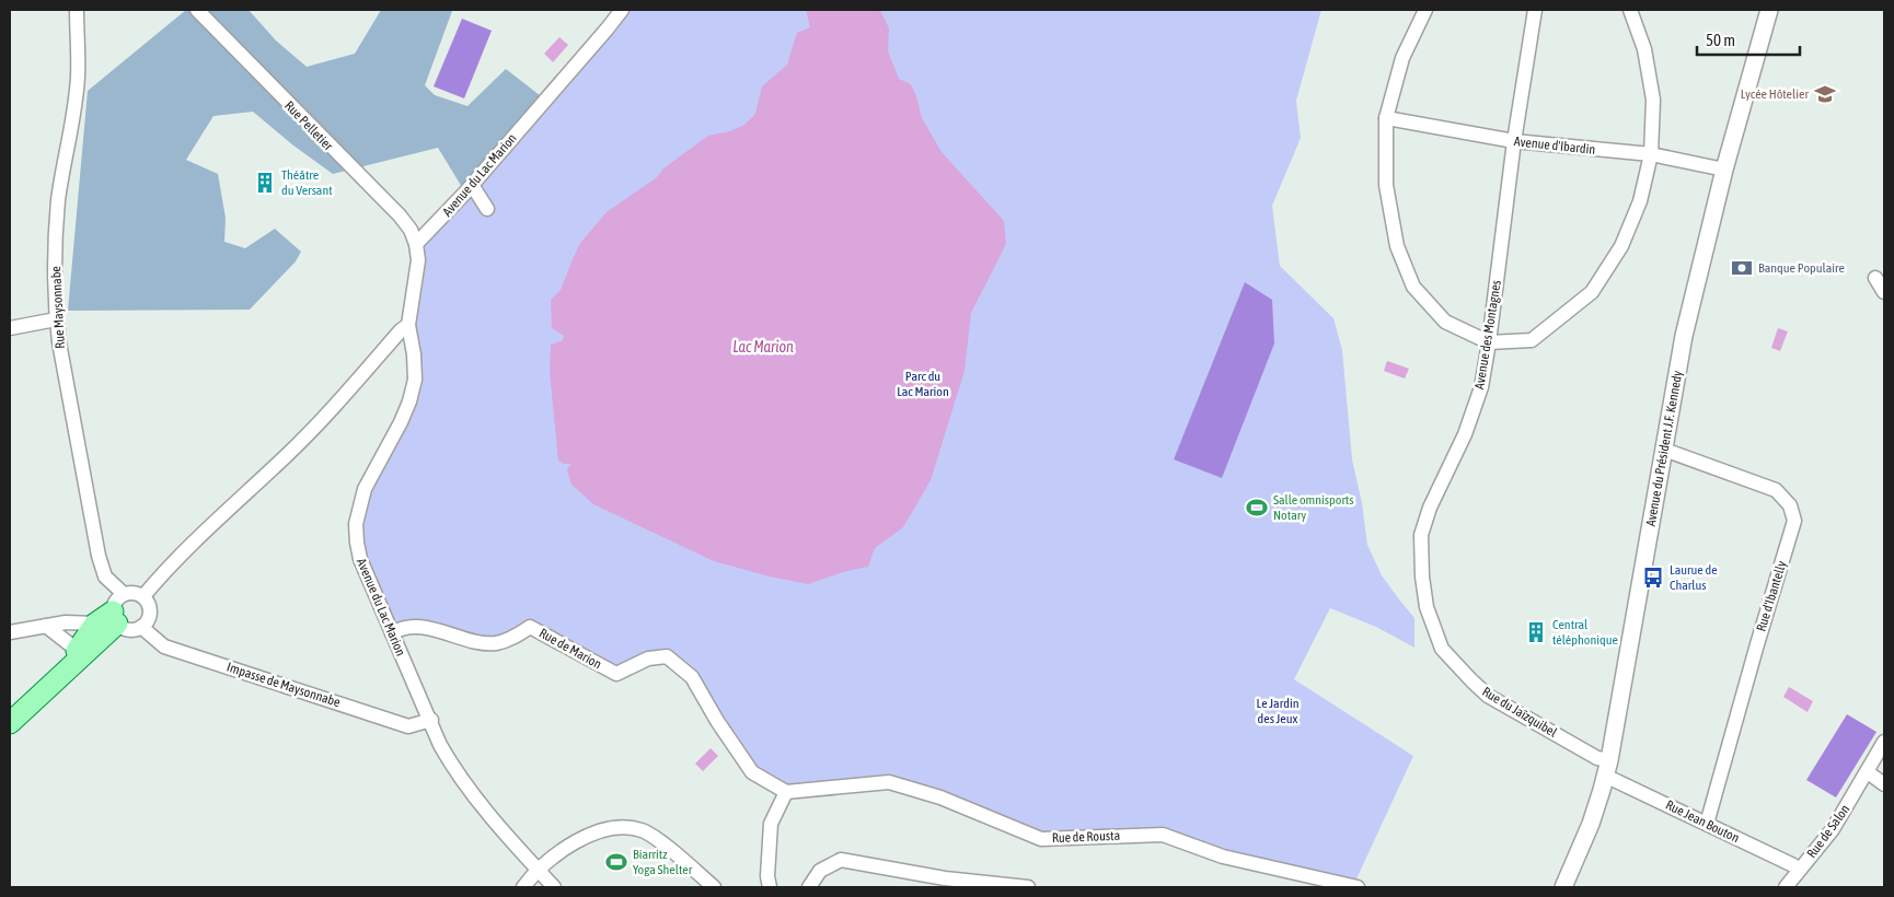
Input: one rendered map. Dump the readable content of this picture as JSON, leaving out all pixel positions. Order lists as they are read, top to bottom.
{
  "streets": {
    "street": [
      "Rue Pelletier",
      "Avenue d'Ibardin",
      "Avenue du Lac Marion",
      "Rue Maysonnabe",
      "Avenue des Montagnes",
      "Avenue du Président J.F. Kennedy",
      "Rue d'Ibantelly",
      "Rue de Marion",
      "Impasse de Maysonnabe",
      "Rue du Jaïzquibel",
      "Rue Jean Bouton",
      "Rue de Salon",
      "Rue de Rousta"
    ]
  },
  "crossings": [
    ["Rue Pelletier", "Avenue du Lac Marion"],
    ["Avenue d'Ibardin", "Avenue des Montagnes"],
    ["Avenue d'Ibardin", "Avenue du Président J.F. Kennedy"],
    ["Avenue du Lac Marion", "Rue de Marion"],
    ["Avenue du Lac Marion", "Impasse de Maysonnabe"],
    ["Rue Maysonnabe", "Impasse de Maysonnabe"],
    ["Avenue des Montagnes", "Rue du Jaïzquibel"],
    ["Avenue du Président J.F. Kennedy", "Rue d'Ibantelly"],
    ["Avenue du Président J.F. Kennedy", "Rue du Jaïzquibel"],
    ["Avenue du Président J.F. Kennedy", "Rue Jean Bouton"],
    ["Rue d'Ibantelly", "Rue Jean Bouton"],
    ["Rue de Marion", "Rue de Rousta"],
    ["Rue du Jaïzquibel", "Rue Jean Bouton"],
    ["Rue Jean Bouton", "Rue de Salon"]
  ],
  "water": ["Lac Marion"],
  "parks": ["Parc du Lac Marion", "Le Jardin des Jeux"],
  "places": {
    "school or university": ["Lycée Hôtelier"],
    "building": ["Théâtre du Versant", "Central téléphonique"],
    "bank": ["Banque Populaire"],
    "sports": ["Salle omnisports Notary", "Biarritz Yoga Shelter"],
    "bus stop": ["Laurue de Charlus"]
  },
  "scale_bar": "50 m"
}
